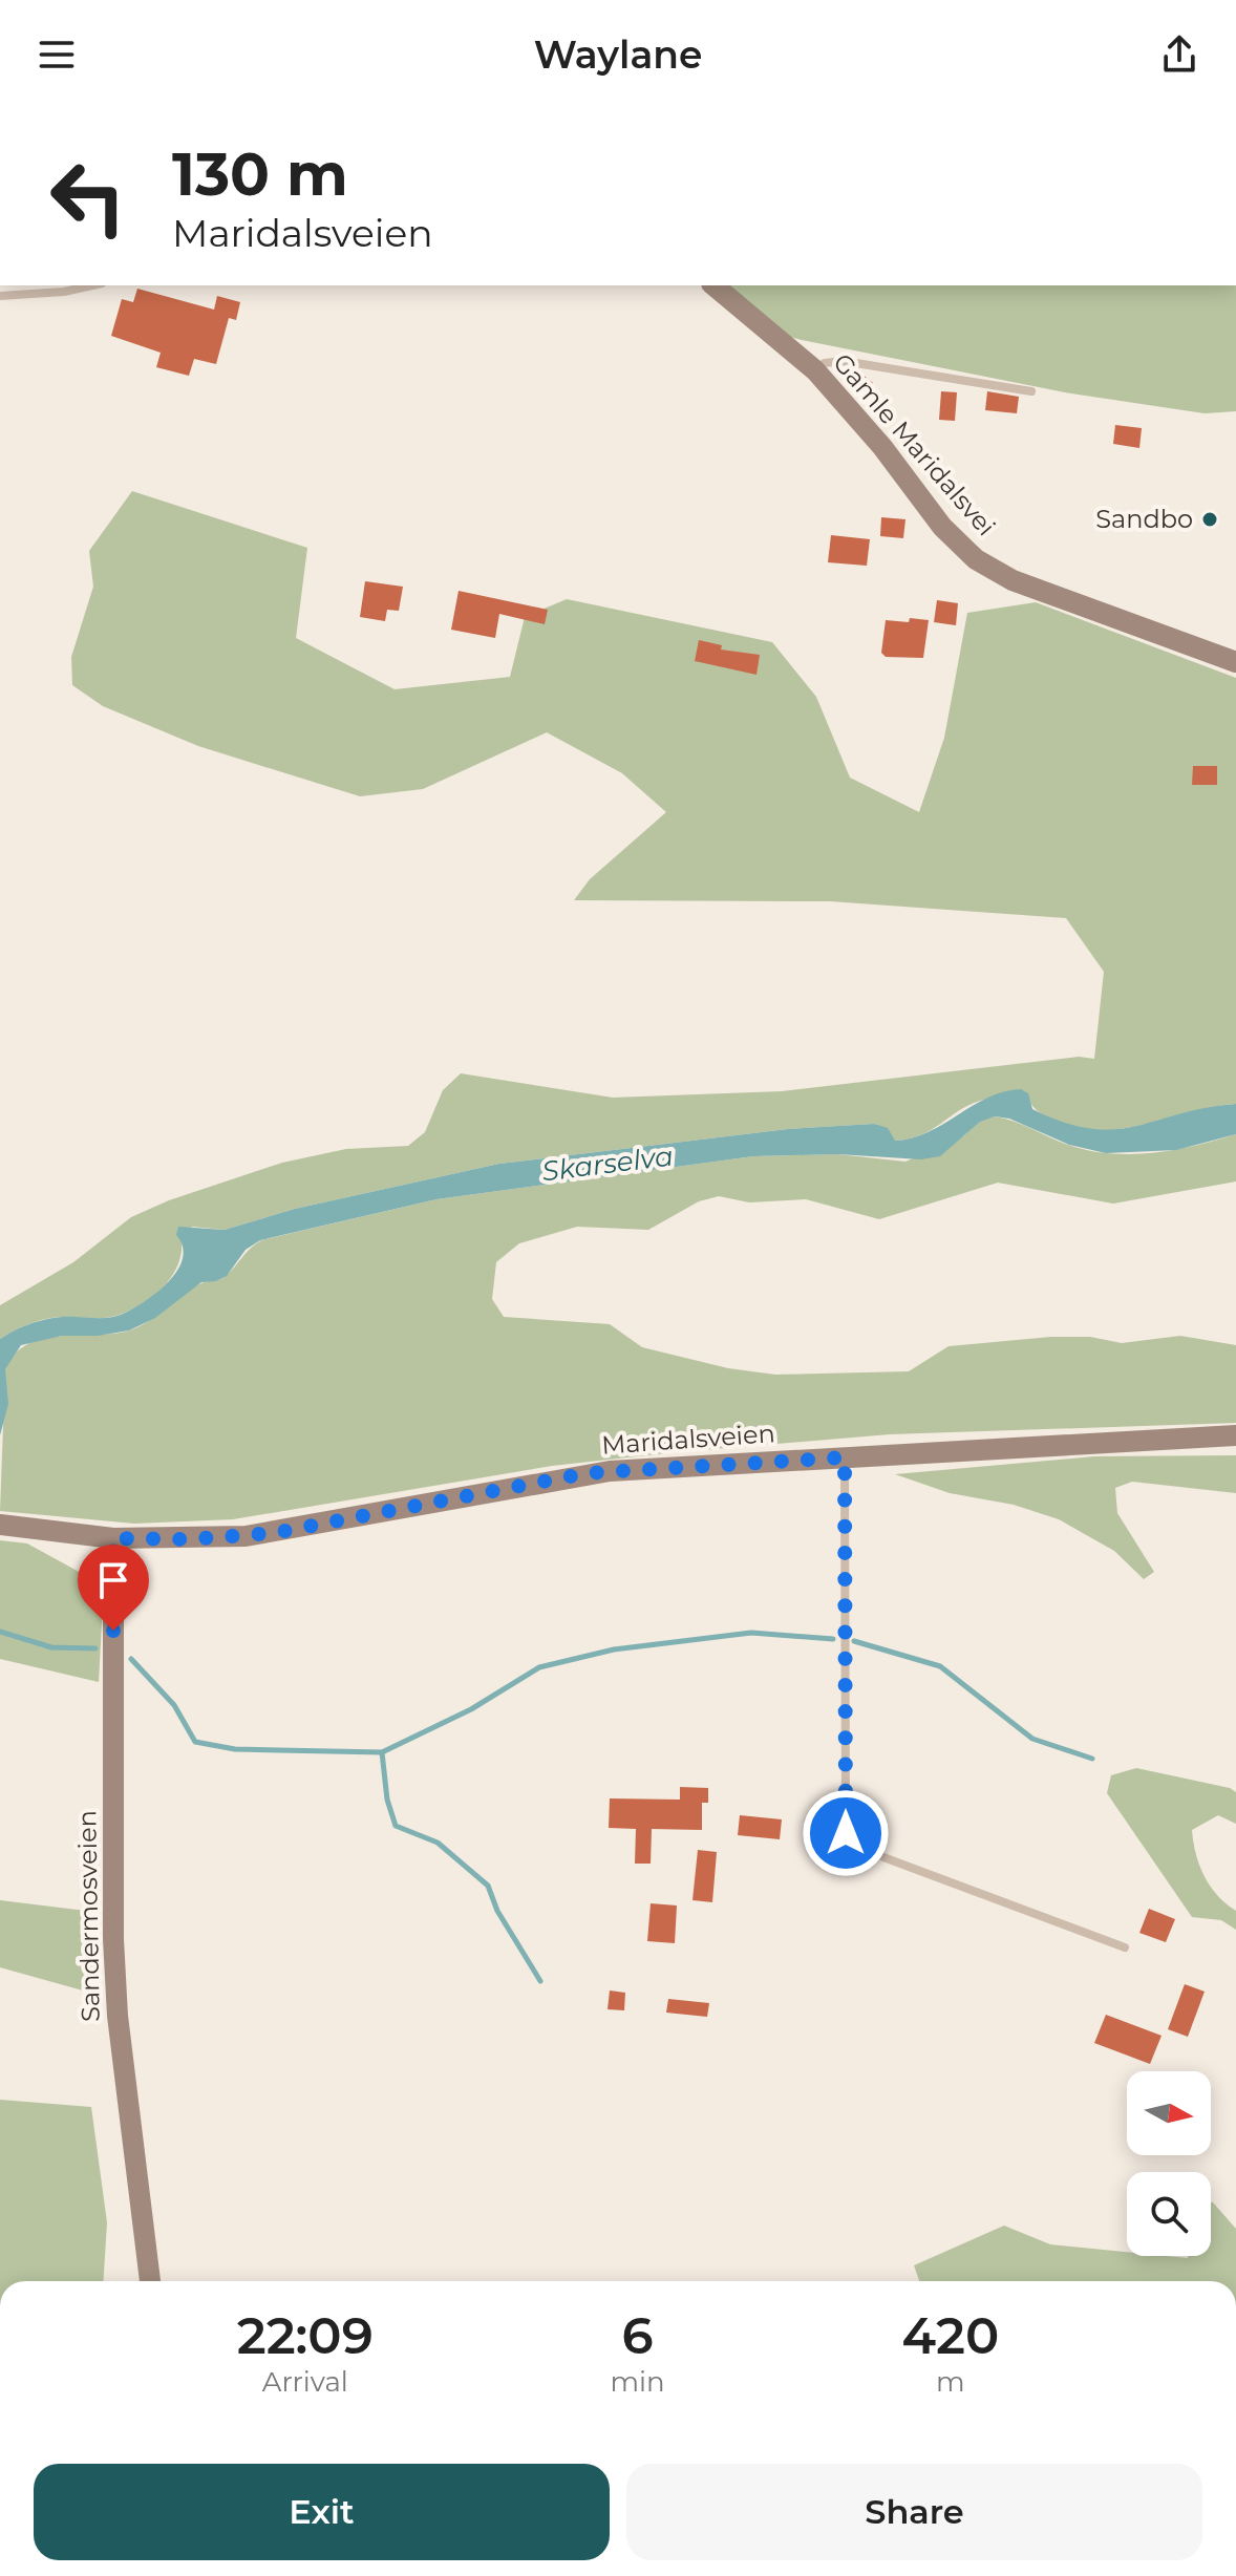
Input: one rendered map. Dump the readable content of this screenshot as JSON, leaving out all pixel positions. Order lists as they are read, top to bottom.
{
  "streets": {
    "street": ["Gamle Maridalsvei", "Maridalsveien", "Sandermosveien"]
  },
  "crossings": [
    ["Maridalsveien", "Sandermosveien"]
  ],
  "water": ["Skarselva"],
  "places": ["Sandbo"],
  "north": "right",
  "page": {
    "header": "Waylane",
    "turn": ["130 m", "Maridalsveien"],
    "eta": [
      "22:09",
      "Arrival",
      "6",
      "min",
      "420",
      "m"
    ],
    "buttons": ["Exit", "Share"]
  }
}
